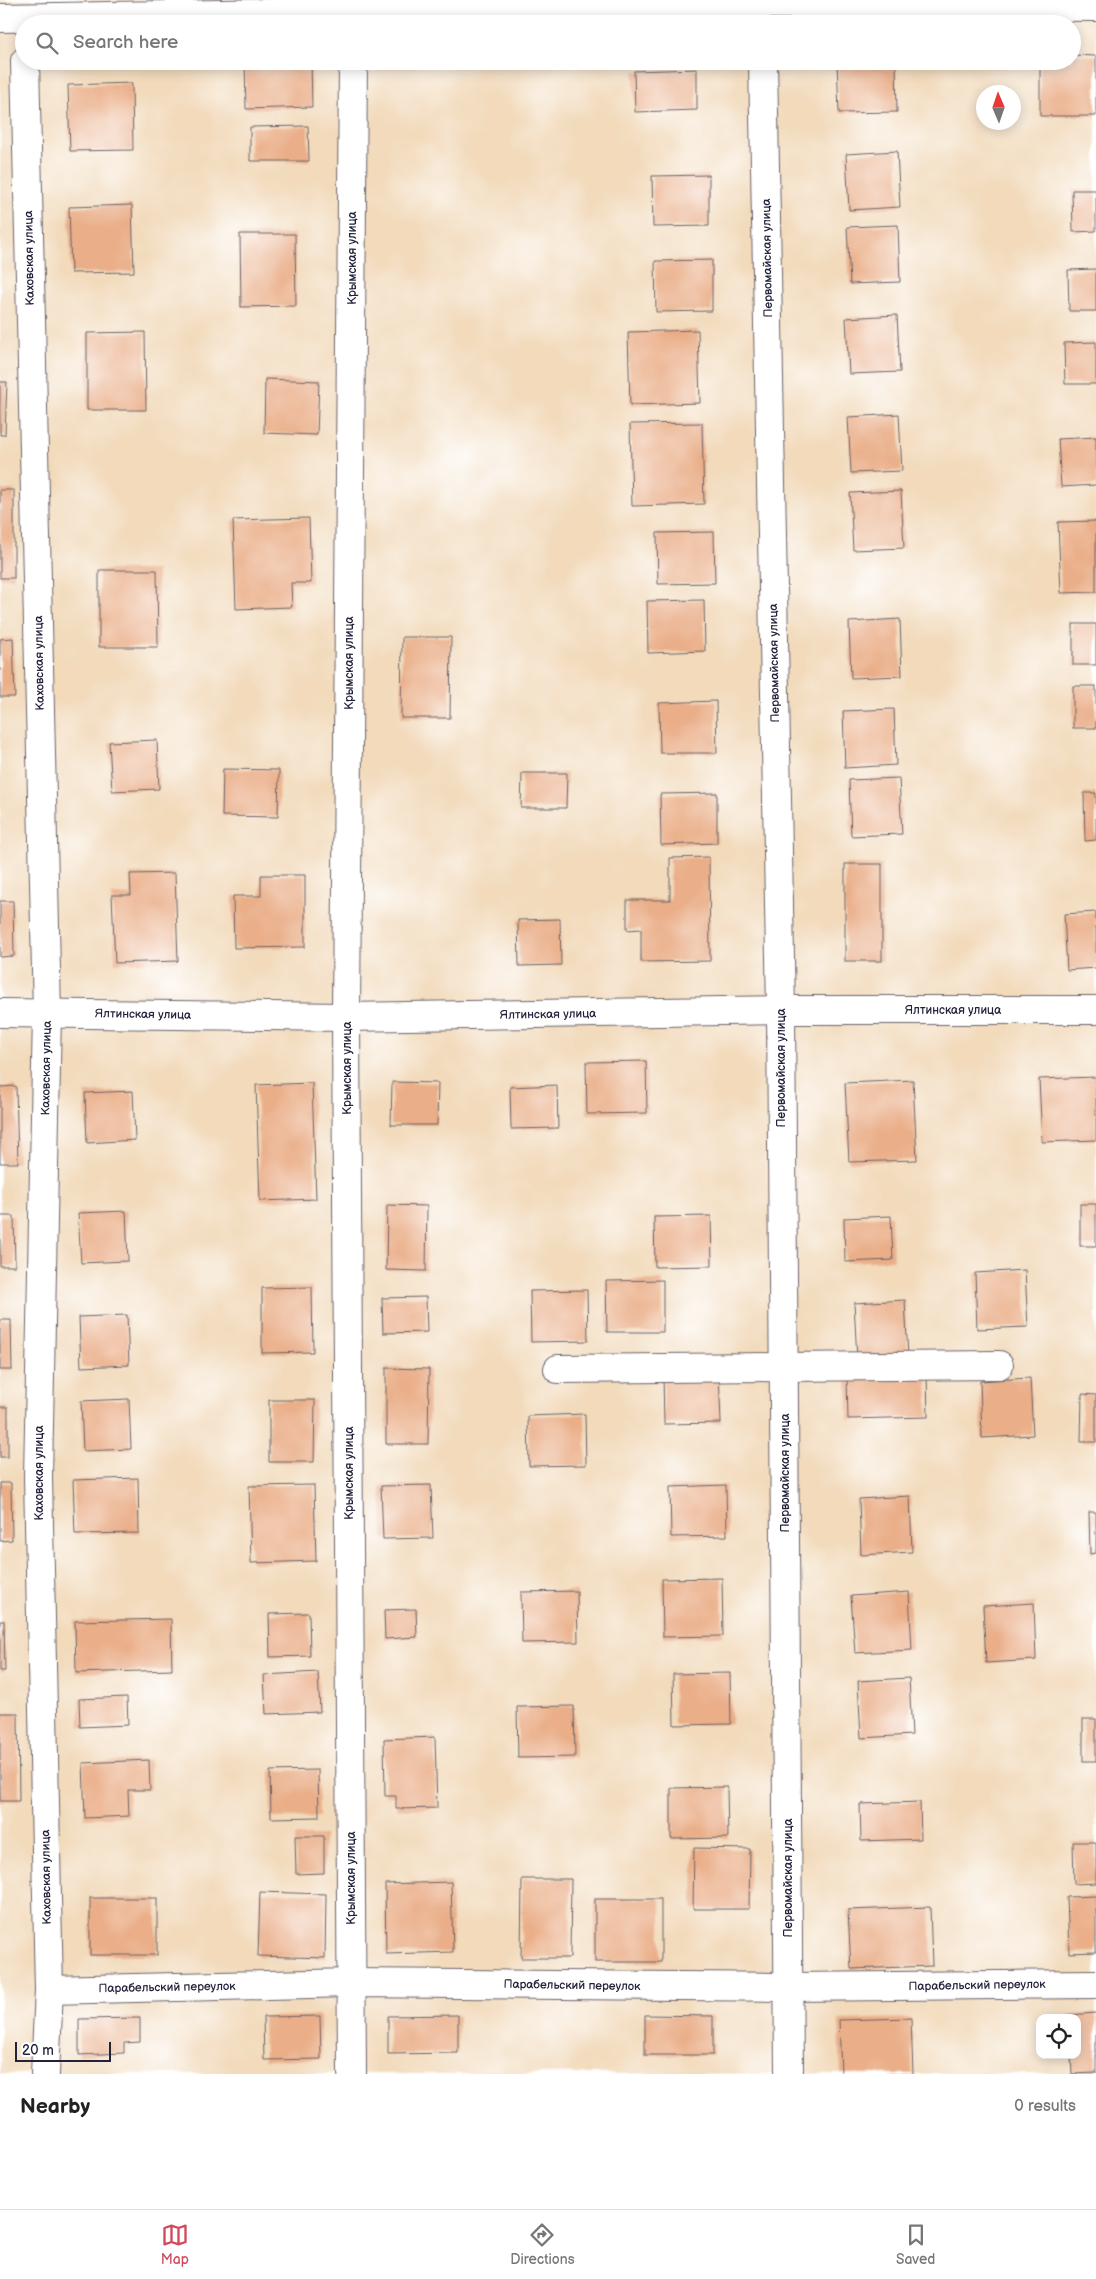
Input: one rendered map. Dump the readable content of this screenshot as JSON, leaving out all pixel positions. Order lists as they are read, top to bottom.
{
  "streets": {
    "street": [
      "Каховская улица",
      "Крымская улица",
      "Первомайская улица",
      "Ялтинская улица",
      "Парабельский переулок"
    ]
  },
  "crossings": [
    ["Каховская улица", "Ялтинская улица"],
    ["Каховская улица", "Парабельский переулок"],
    ["Крымская улица", "Ялтинская улица"],
    ["Крымская улица", "Парабельский переулок"],
    ["Первомайская улица", "Ялтинская улица"],
    ["Первомайская улица", "Парабельский переулок"]
  ],
  "scale_bar": "20 m",
  "north": "top",
  "page": {
    "search": "Search here",
    "scale": "20 m",
    "heading": ["Nearby", "0 results"],
    "nav": ["Map", "Directions", "Saved"]
  }
}
